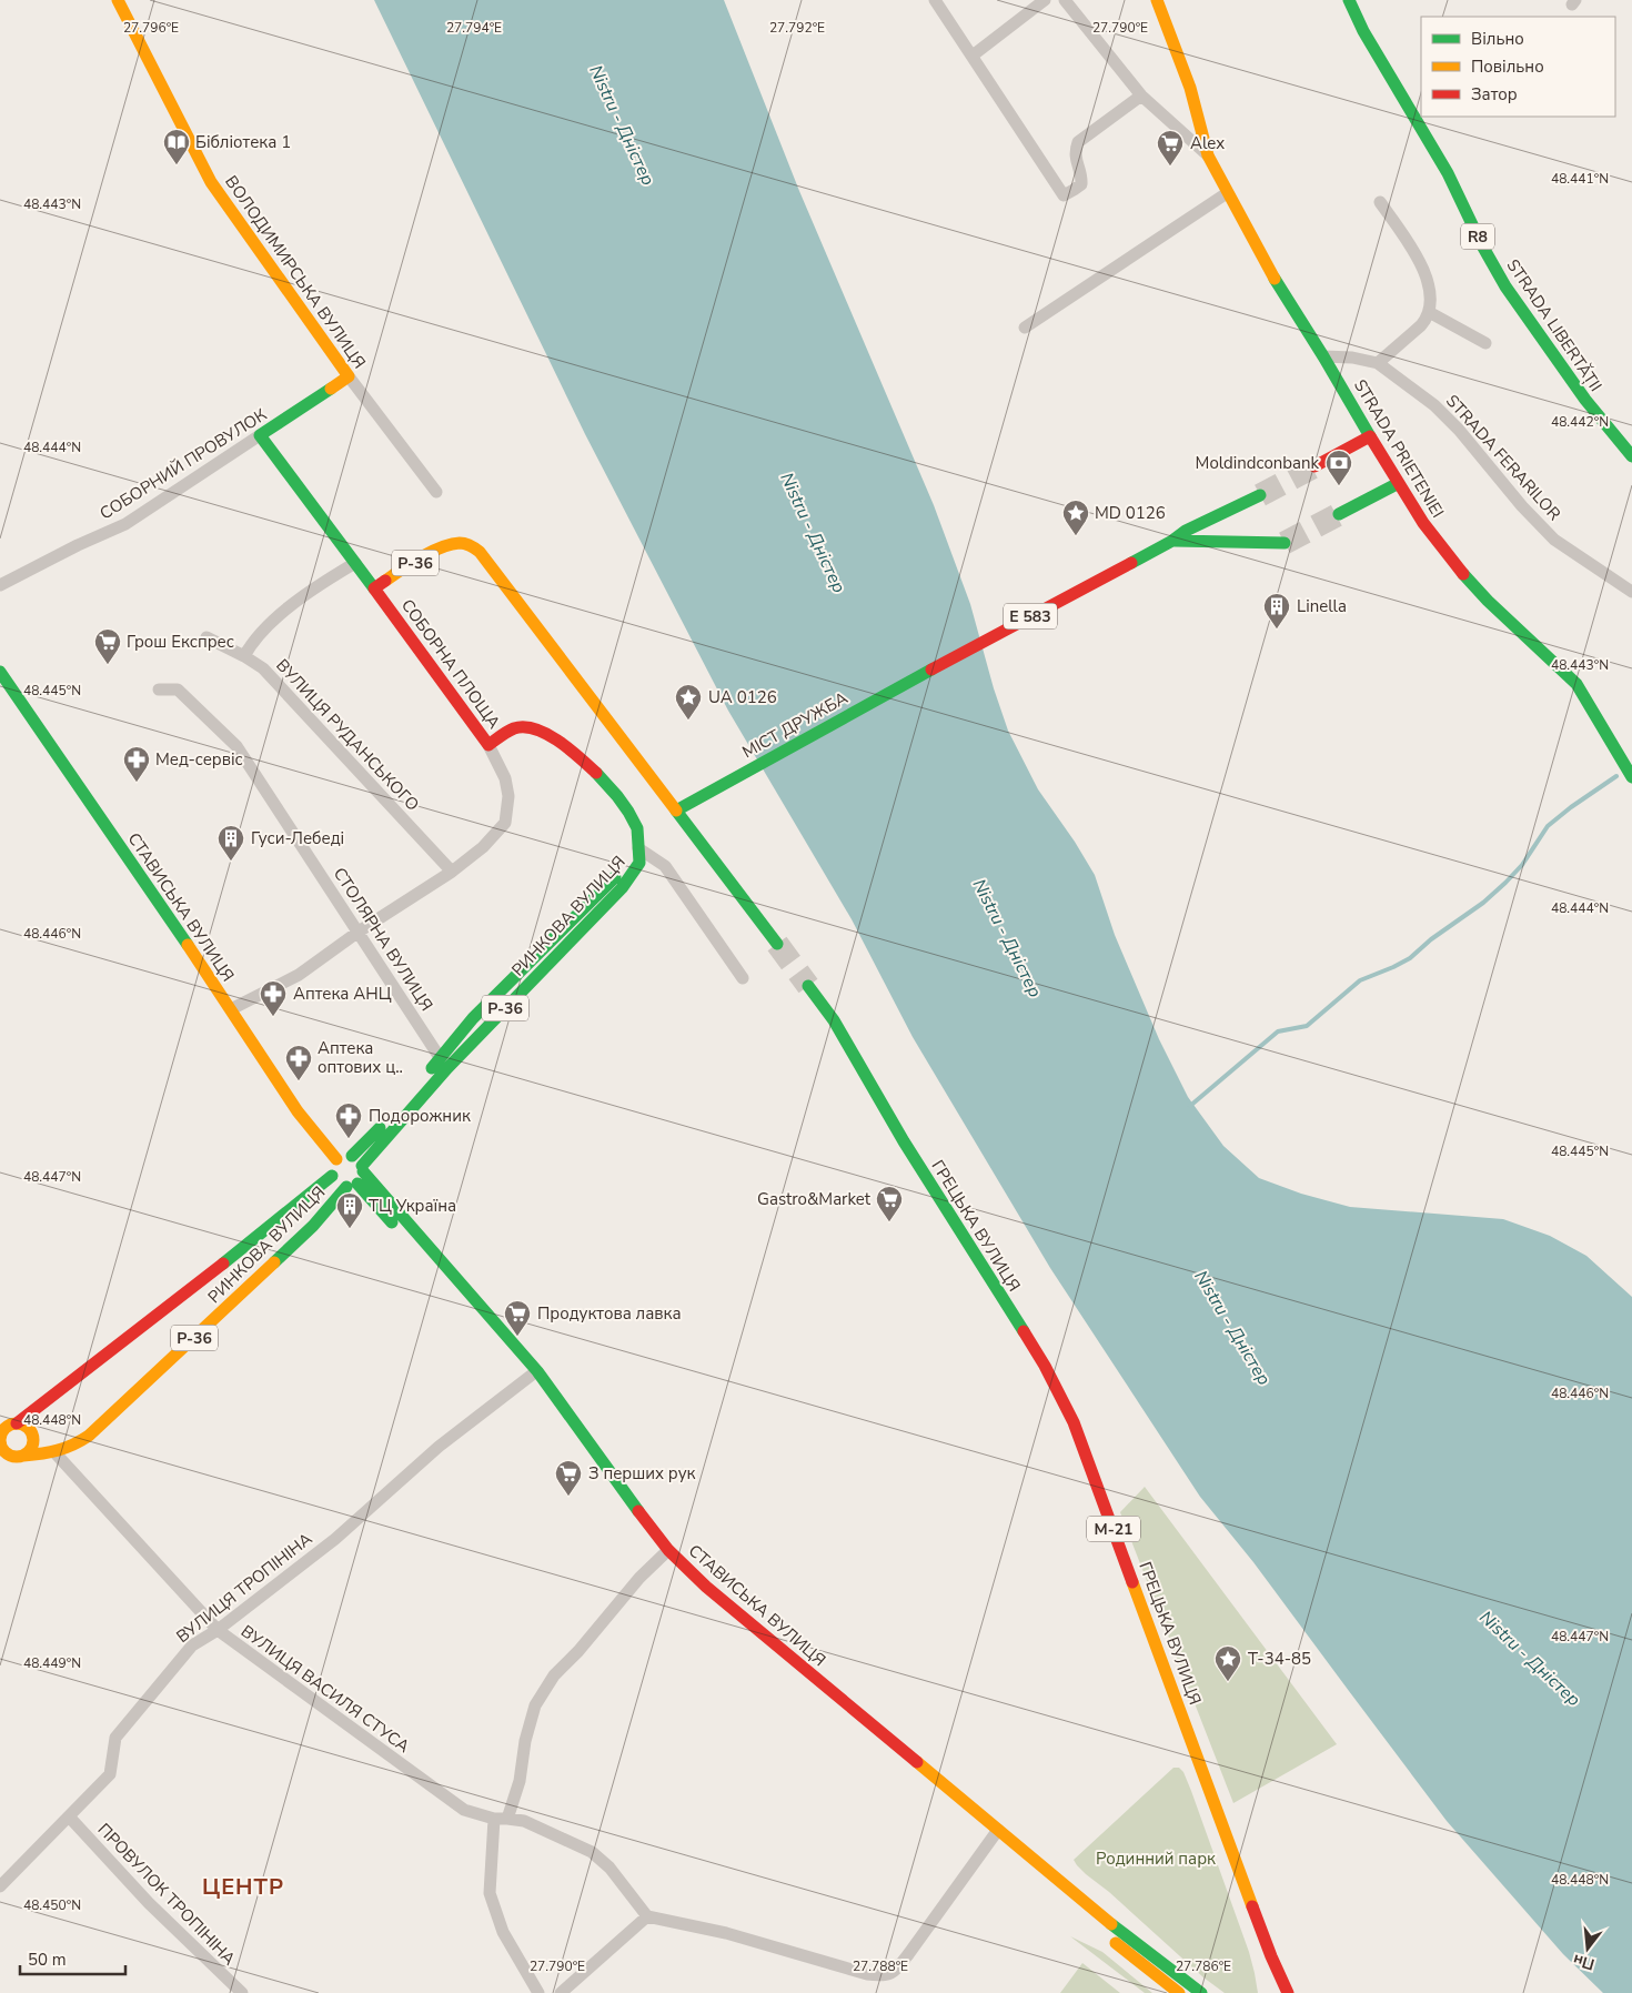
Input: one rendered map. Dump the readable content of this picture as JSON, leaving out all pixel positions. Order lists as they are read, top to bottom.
{
  "streets": {
    "main road": [
      "R8",
      "ВОЛОДИМИРСЬКА ВУЛИЦЯ",
      "STRADA LIBERTĂȚII",
      "STRADA PRIETENIEI",
      "СОБОРНИЙ ПРОВУЛОК",
      "Р-36",
      "E 583",
      "СОБОРНА ПЛОЩА",
      "МІСТ ДРУЖБА",
      "СТАВИСЬКА ВУЛИЦЯ",
      "РИНКОВА ВУЛИЦЯ",
      "ГРЕЦЬКА ВУЛИЦЯ",
      "М-21"
    ],
    "street": [
      "STRADA FERARILOR",
      "ВУЛИЦЯ РУДАНСЬКОГО",
      "СТОЛЯРНА ВУЛИЦЯ",
      "ВУЛИЦЯ ТРОПІНІНА",
      "ВУЛИЦЯ ВАСИЛЯ СТУСА",
      "ПРОВУЛОК ТРОПІНІНА"
    ]
  },
  "crossings": [
    ["ВОЛОДИМИРСЬКА ВУЛИЦЯ", "СОБОРНИЙ ПРОВУЛОК"],
    ["STRADA PRIETENIEI", "STRADA FERARILOR"],
    ["СОБОРНИЙ ПРОВУЛОК", "СОБОРНА ПЛОЩА"],
    ["Р-36", "СОБОРНА ПЛОЩА"],
    ["Р-36", "МІСТ ДРУЖБА"],
    ["E 583", "МІСТ ДРУЖБА"],
    ["СОБОРНА ПЛОЩА", "РИНКОВА ВУЛИЦЯ"],
    ["СТАВИСЬКА ВУЛИЦЯ", "РИНКОВА ВУЛИЦЯ"],
    ["СТАВИСЬКА ВУЛИЦЯ", "ВУЛИЦЯ ТРОПІНІНА"],
    ["РИНКОВА ВУЛИЦЯ", "СТОЛЯРНА ВУЛИЦЯ"],
    ["РИНКОВА ВУЛИЦЯ", "ВУЛИЦЯ ВАСИЛЯ СТУСА"],
    ["ВУЛИЦЯ ТРОПІНІНА", "ВУЛИЦЯ ВАСИЛЯ СТУСА"],
    ["ВУЛИЦЯ ТРОПІНІНА", "ПРОВУЛОК ТРОПІНІНА"]
  ],
  "districts": ["ЦЕНТР"],
  "water": ["Nistru - Дністер"],
  "parks": ["Родинний парк"],
  "places": {
    "library": ["Бібліотека 1"],
    "supermarket": [
      "Alex",
      "Грош Експрес",
      "Gastro&Market",
      "Продуктова лавка",
      "З перших рук"
    ],
    "bank": ["Moldindconbank"],
    "place": ["MD 0126", "UA 0126", "Т-34-85"],
    "building": ["Linella", "Гуси-Лебеді", "ТЦ Україна"],
    "pharmacy": [
      "Мед-cервіс",
      "Аптека АНЦ",
      "Аптека оптових ц..",
      "Подорожник"
    ]
  },
  "legend": ["Вільно", "Повільно", "Затор"],
  "scale_bar": "50 m",
  "north": "bottom",
  "coordinates": [
    "27.796°E",
    "27.794°E",
    "27.792°E",
    "27.790°E",
    "48.441°N",
    "48.443°N",
    "48.442°N",
    "48.444°N",
    "48.445°N",
    "48.446°N",
    "48.447°N",
    "48.448°N",
    "48.449°N",
    "48.450°N",
    "27.788°E",
    "27.786°E"
  ]
}
